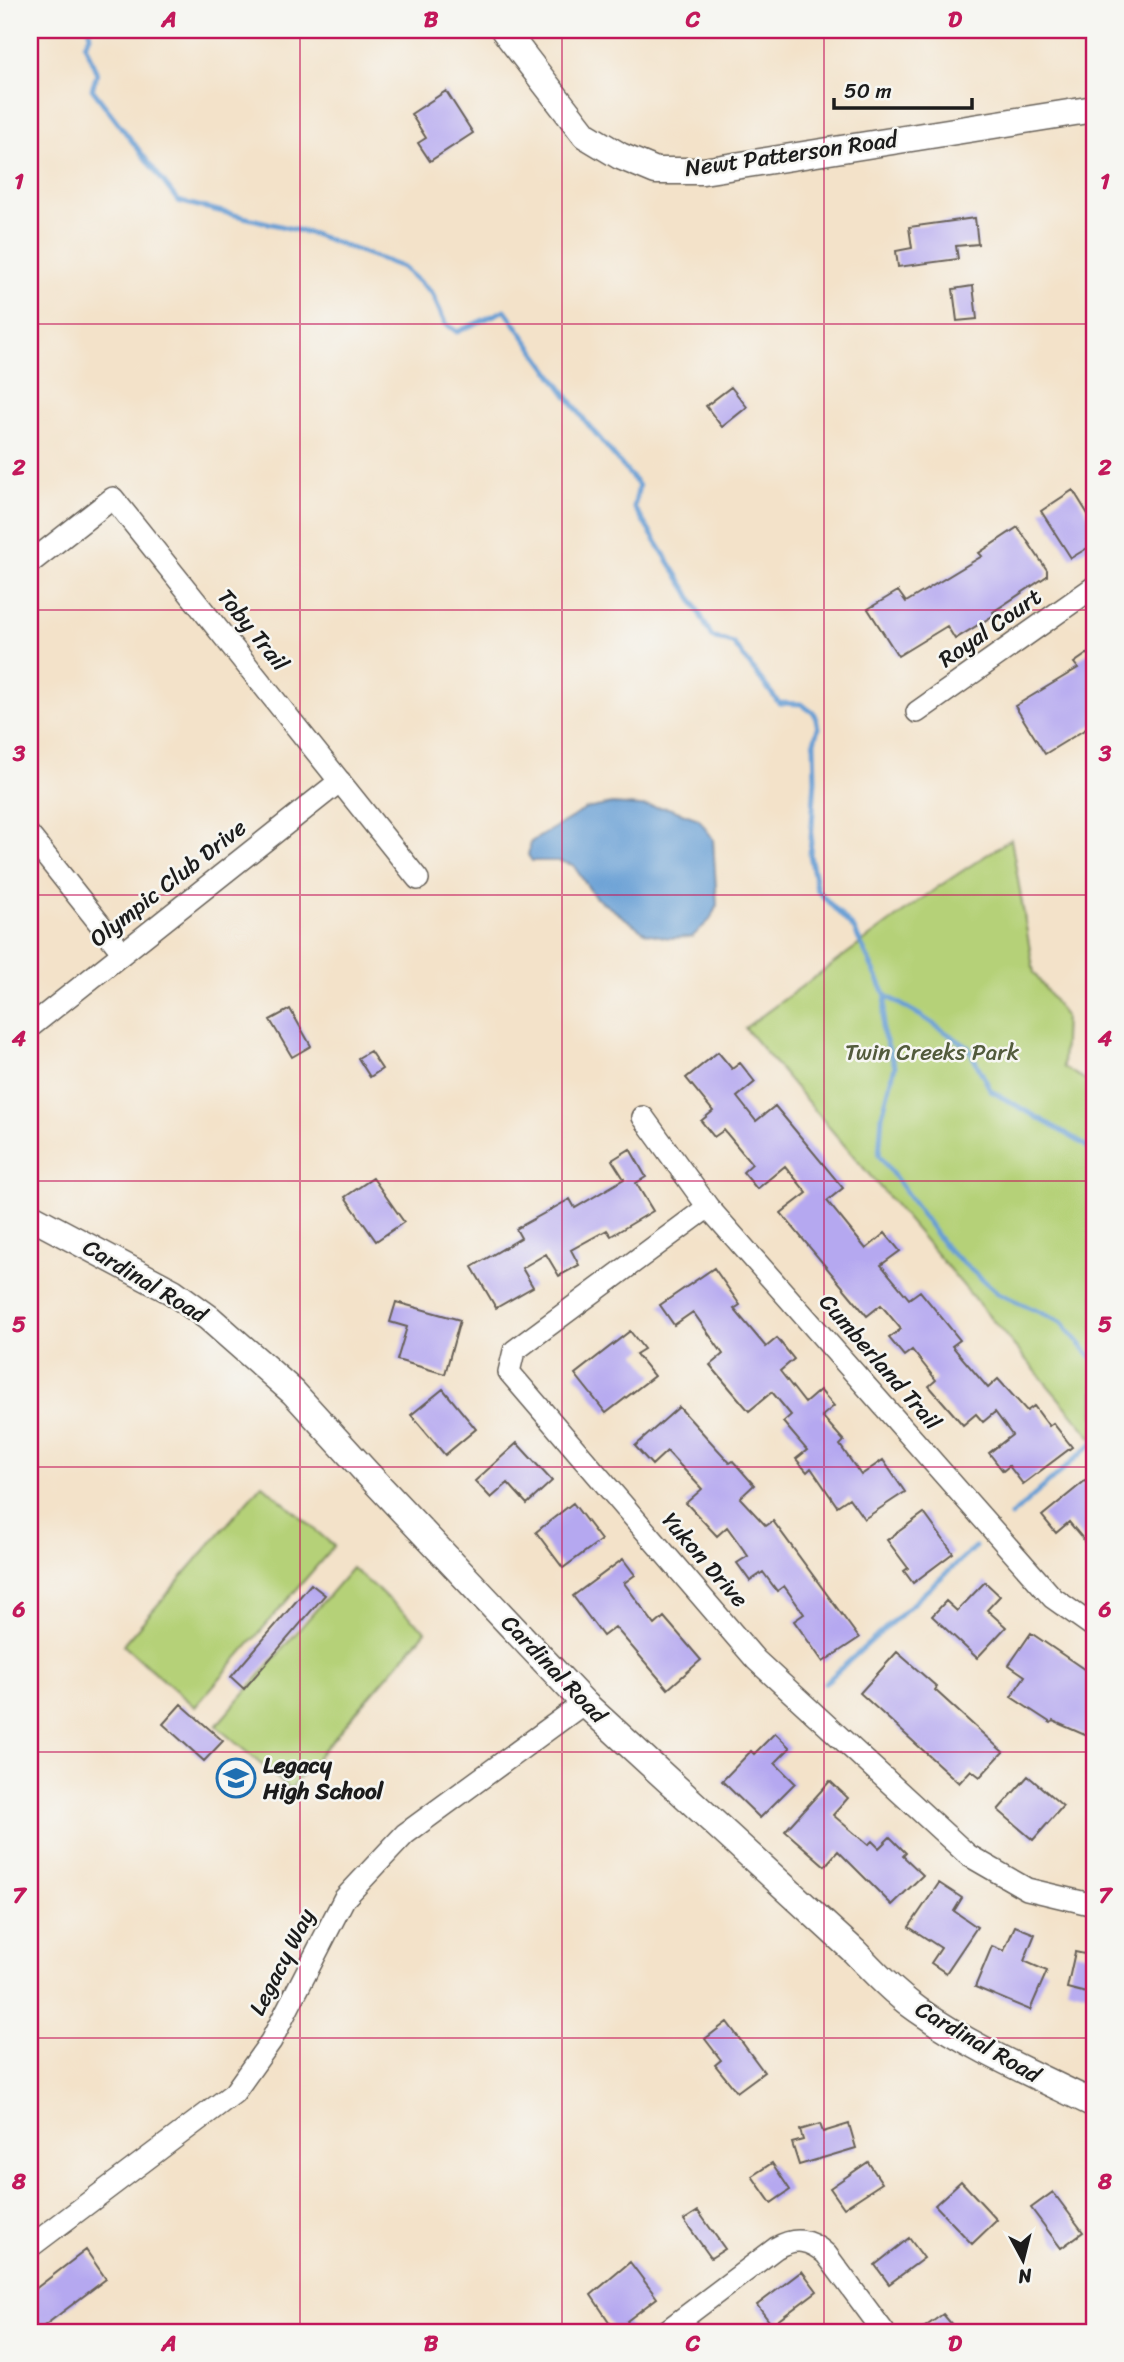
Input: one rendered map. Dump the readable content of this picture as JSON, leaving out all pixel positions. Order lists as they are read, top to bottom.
{
  "streets": {
    "street": [
      "Newt Patterson Road",
      "Royal Court",
      "Toby Trail",
      "Olympic Club Drive",
      "Cardinal Road",
      "Cumberland Trail",
      "Yukon Drive",
      "Legacy Way"
    ]
  },
  "crossings": [
    ["Toby Trail", "Olympic Club Drive"],
    ["Cardinal Road", "Legacy Way"],
    ["Cumberland Trail", "Yukon Drive"]
  ],
  "parks": ["Twin Creeks Park"],
  "places": {
    "school or university": ["Legacy High School"]
  },
  "scale_bar": "50 m",
  "north": "bottom",
  "grid": {
    "columns": [
      "A",
      "B",
      "C",
      "D"
    ],
    "rows": [
      "1",
      "2",
      "3",
      "4",
      "5",
      "6",
      "7",
      "8"
    ]
  }
}
